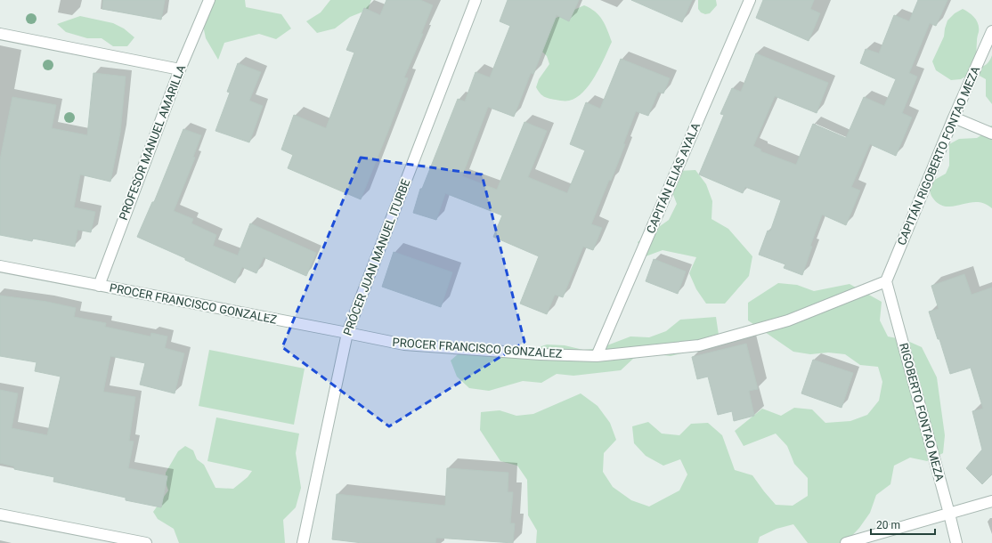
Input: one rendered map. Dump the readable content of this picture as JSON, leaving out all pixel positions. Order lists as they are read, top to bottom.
{
  "streets": {
    "street": [
      "PROFESOR MANUEL AMARILLA",
      "CAPITÁN RIGOBERTO FONTAO MEZA",
      "CAPITÁN ELIAS AYALA",
      "PRÓCER JUAN MANUEL ITURBE",
      "PROCER FRANCISCO GONZALEZ",
      "RIGOBERTO FONTAO MEZA"
    ]
  },
  "crossings": [
    ["PROFESOR MANUEL AMARILLA", "PROCER FRANCISCO GONZALEZ"],
    ["CAPITÁN RIGOBERTO FONTAO MEZA", "PROCER FRANCISCO GONZALEZ"],
    ["CAPITÁN RIGOBERTO FONTAO MEZA", "RIGOBERTO FONTAO MEZA"],
    ["CAPITÁN ELIAS AYALA", "PROCER FRANCISCO GONZALEZ"],
    ["PRÓCER JUAN MANUEL ITURBE", "PROCER FRANCISCO GONZALEZ"],
    ["PROCER FRANCISCO GONZALEZ", "RIGOBERTO FONTAO MEZA"]
  ],
  "scale_bar": "20 m"
}
